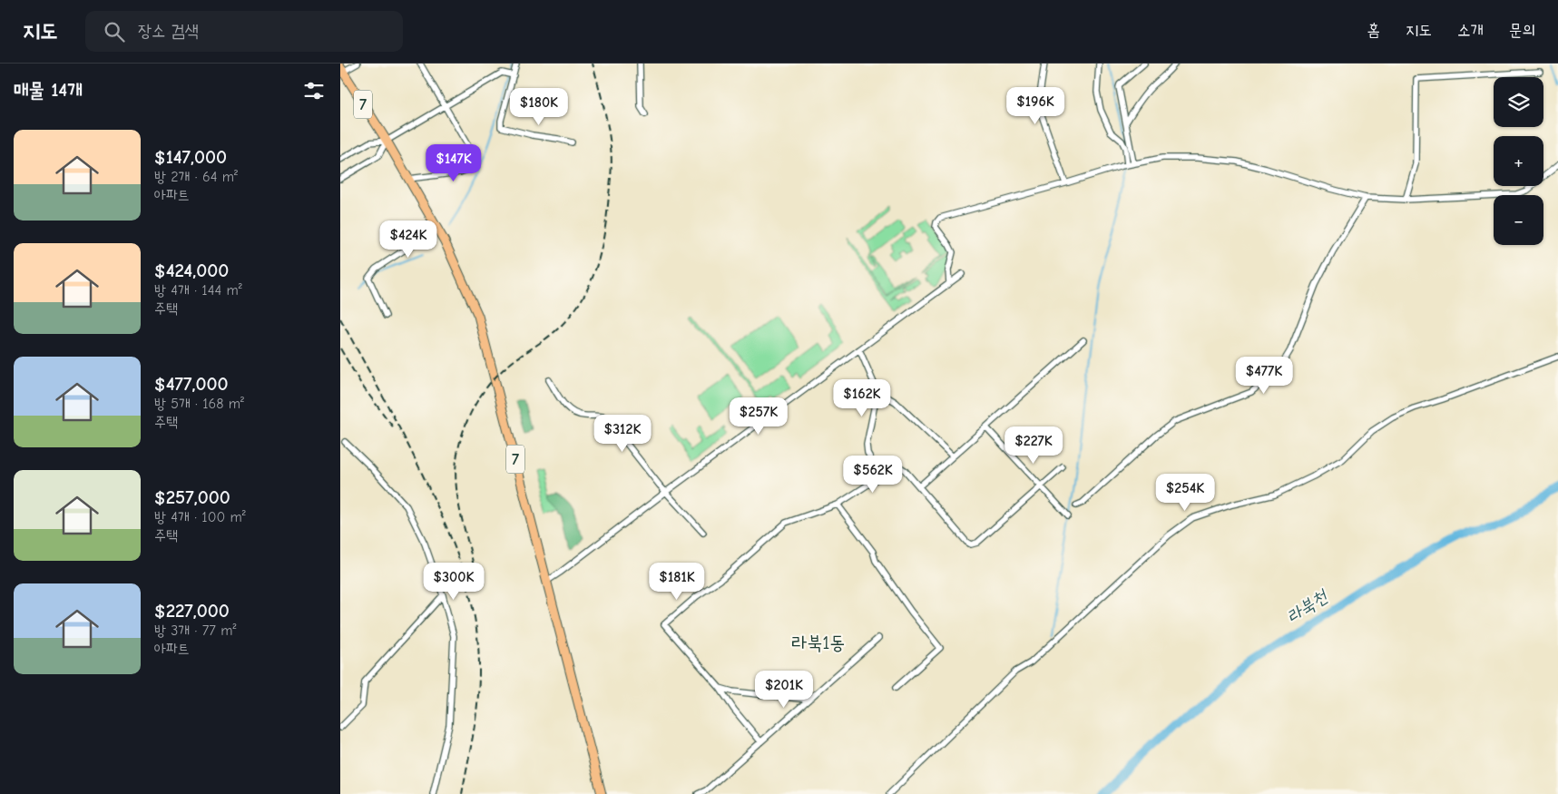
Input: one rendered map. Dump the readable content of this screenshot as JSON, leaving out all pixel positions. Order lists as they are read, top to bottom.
{
  "streets": {
    "highway": ["7"]
  },
  "districts": ["라북1동"],
  "water": ["라북천"],
  "page": {
    "header": "지도",
    "search": "장소 검색",
    "nav": [
      "홈",
      "지도",
      "소개",
      "문의"
    ],
    "heading": "매물 14개",
    "map_buttons": ["+", "−"],
    "price": [
      "$196K",
      "$180K",
      "$147K",
      "$424K",
      "$477K",
      "$162K",
      "$257K",
      "$312K",
      "$227K",
      "$562K",
      "$254K",
      "$300K",
      "$181K",
      "$201K"
    ],
    "list": [
      {
        "name": "$147,000",
        "note": "방 2개 · 64 m² · 아파트"
      },
      {
        "name": "$424,000",
        "note": "방 4개 · 144 m² · 주택"
      },
      {
        "name": "$477,000",
        "note": "방 5개 · 168 m² · 주택"
      },
      {
        "name": "$257,000",
        "note": "방 4개 · 100 m² · 주택"
      },
      {
        "name": "$227,000",
        "note": "방 3개 · 77 m² · 아파트"
      }
    ]
  }
}
